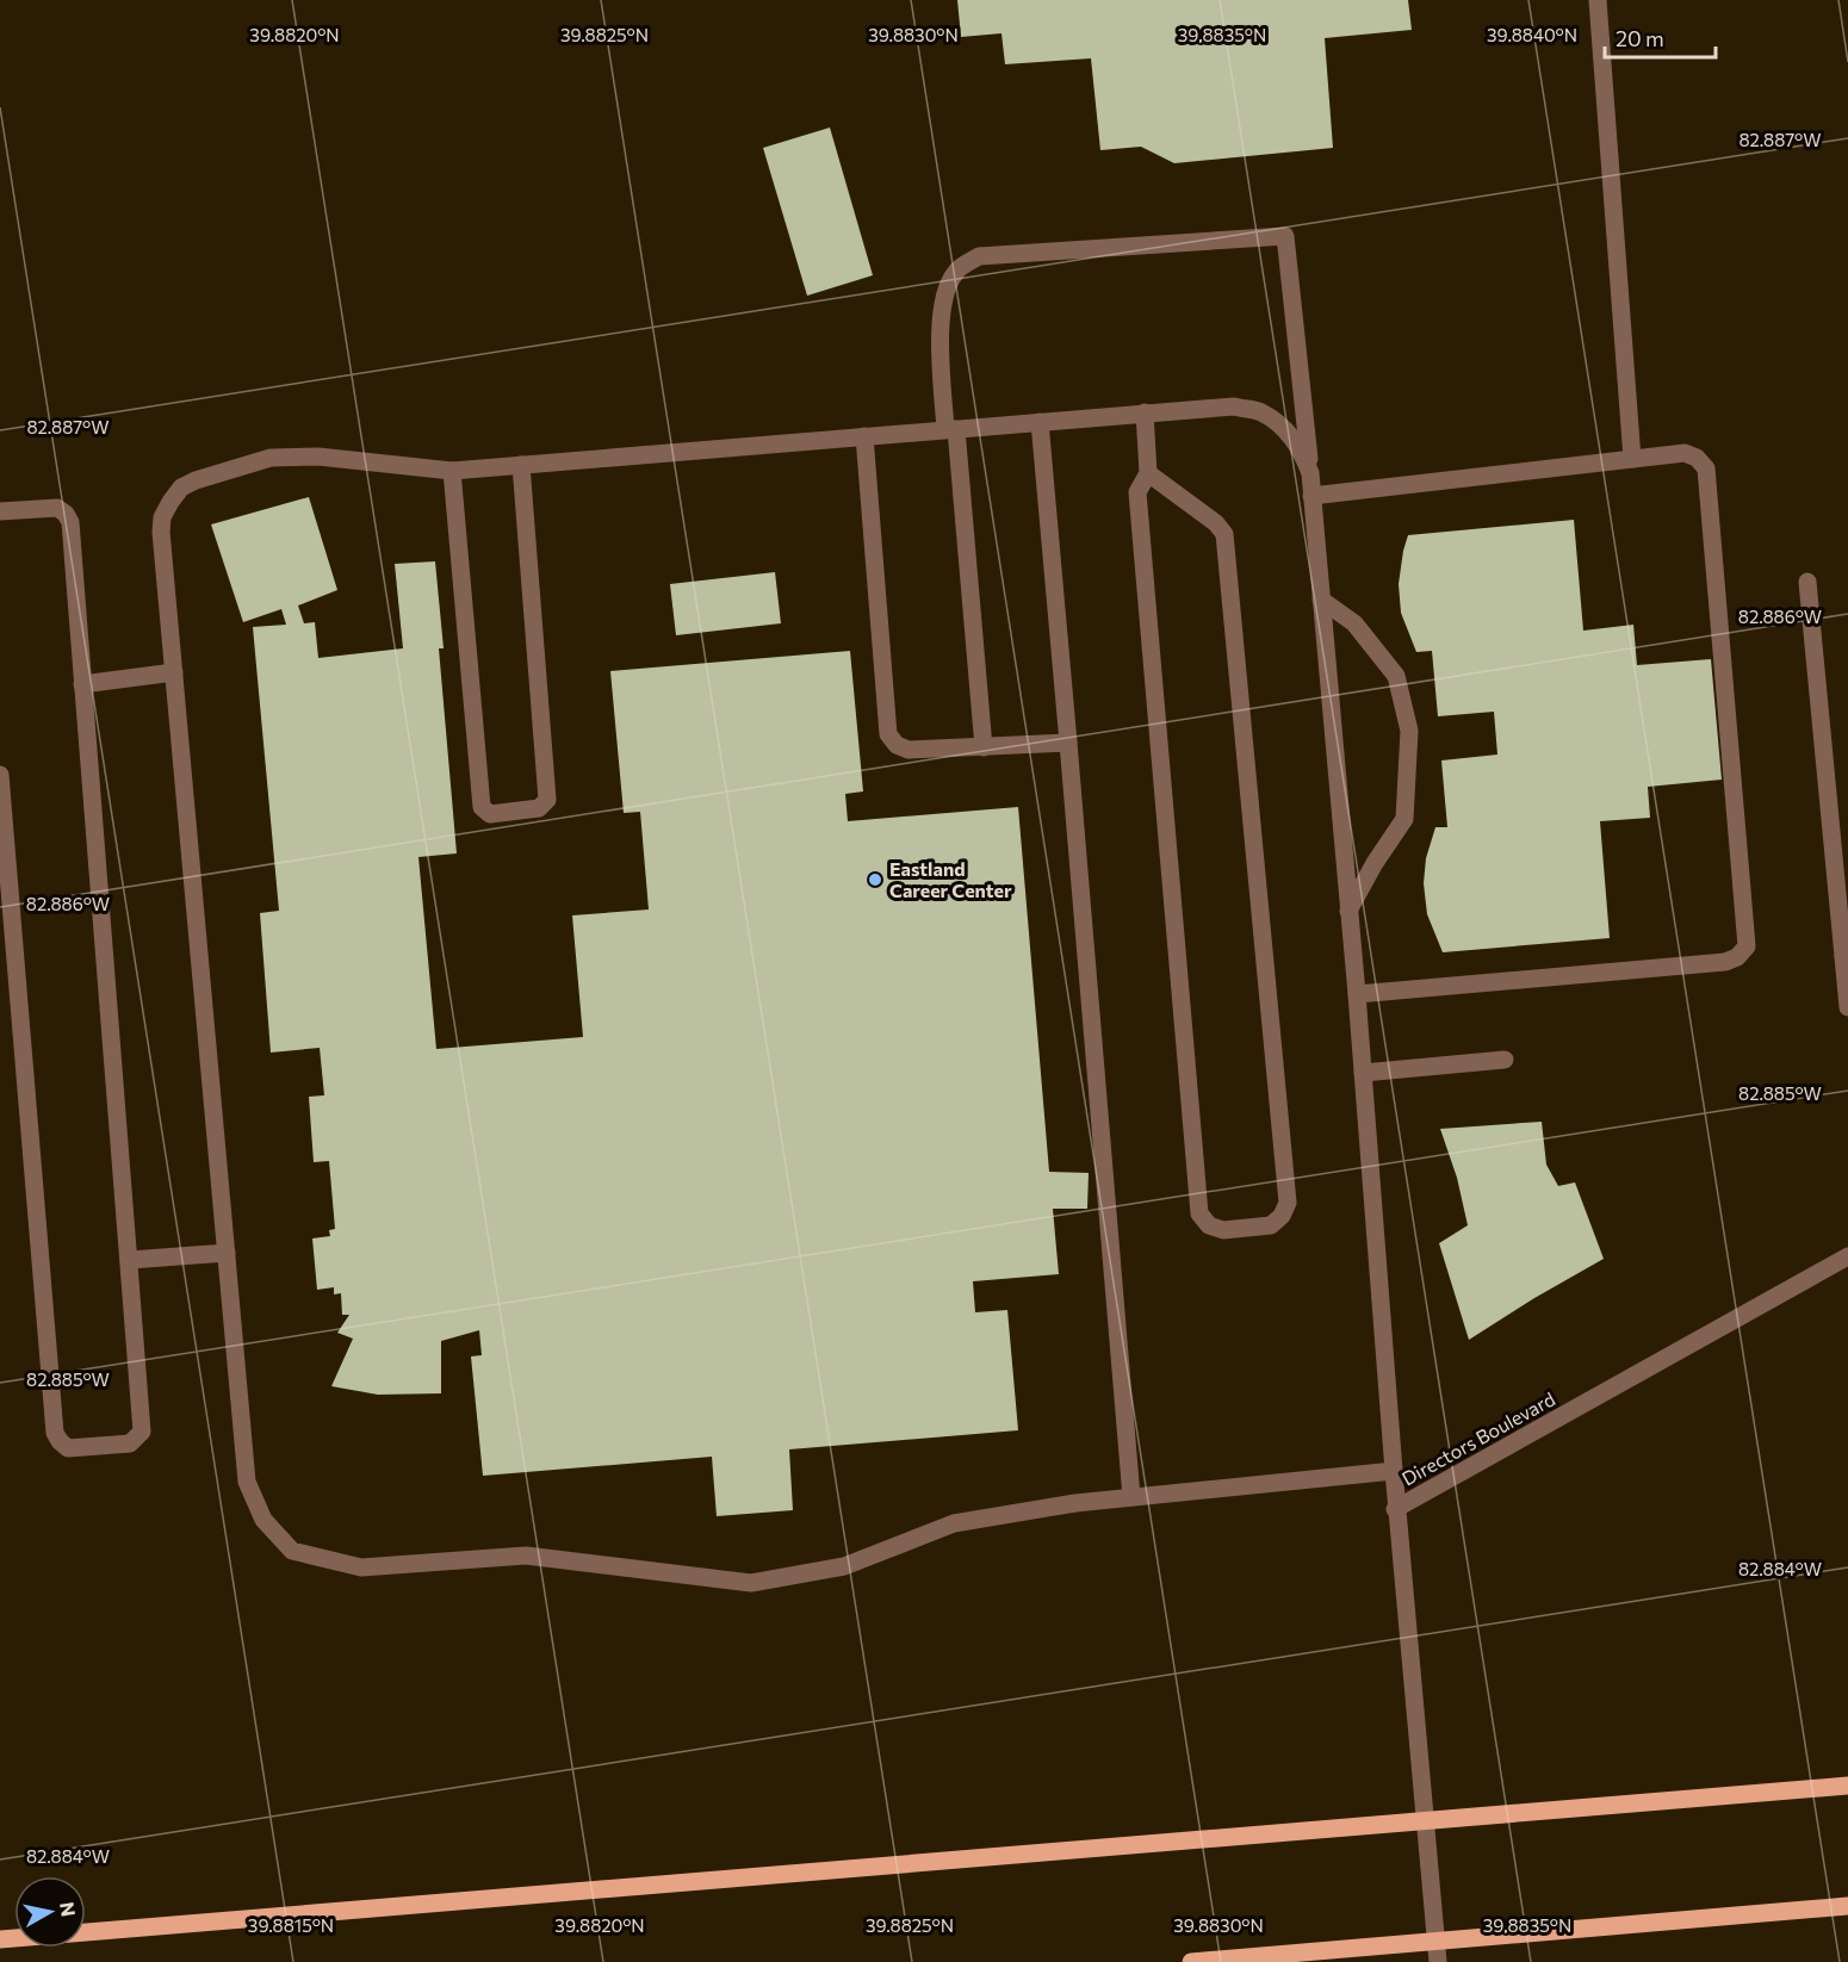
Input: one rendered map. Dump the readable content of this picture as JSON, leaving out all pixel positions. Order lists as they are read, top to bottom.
{
  "streets": {
    "street": ["Directors Boulevard"]
  },
  "places": ["Eastland Career Center"],
  "scale_bar": "20 m",
  "north": "right",
  "coordinates": [
    "39.8840°N",
    "39.8820°N",
    "39.8825°N",
    "39.8830°N",
    "39.8835°N",
    "82.887°W",
    "82.886°W",
    "82.885°W",
    "82.884°W",
    "39.8815°N"
  ]
}
